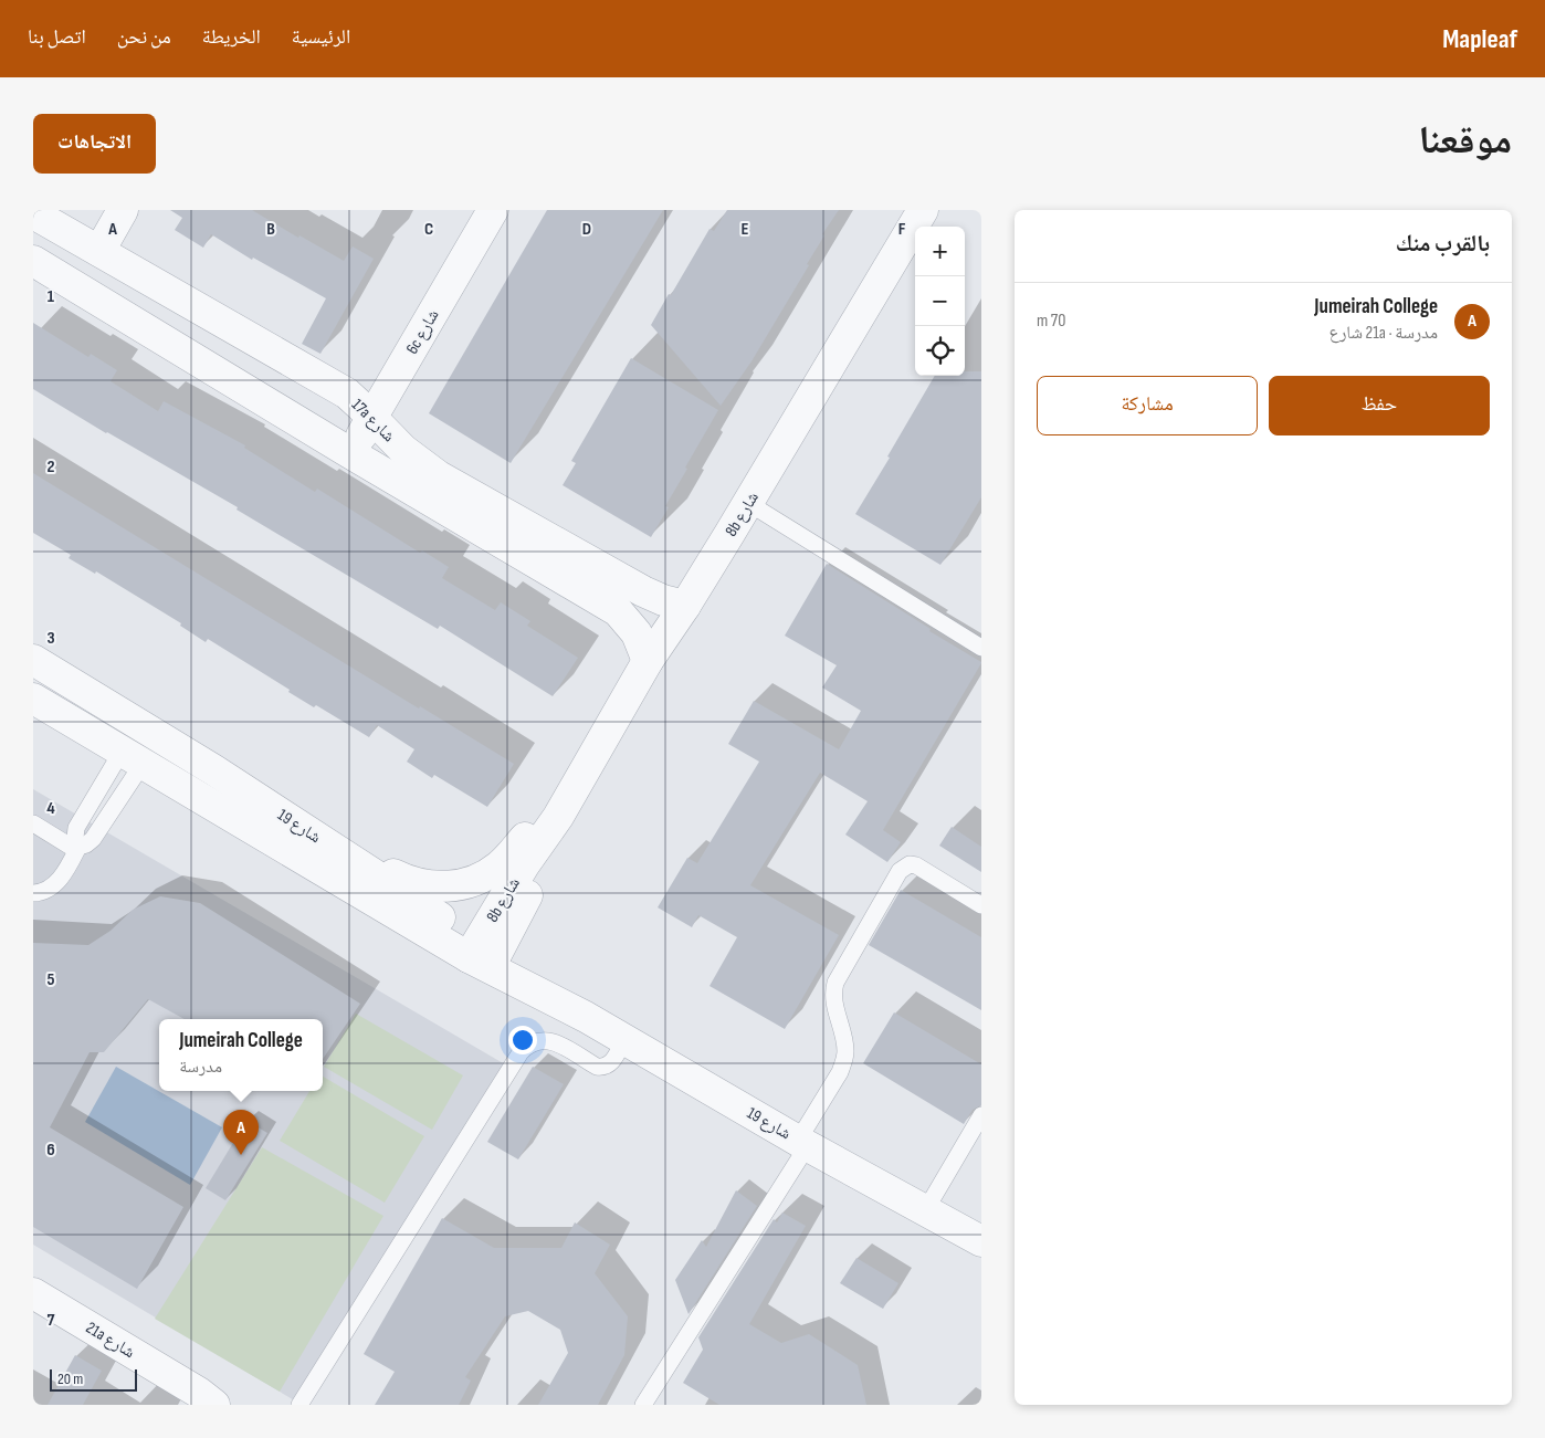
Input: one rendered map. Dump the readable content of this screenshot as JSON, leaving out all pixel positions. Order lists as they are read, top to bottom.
{
  "streets": {
    "street": [
      "6c شارع",
      "17a شارع",
      "8b شارع",
      "شارع 19",
      "21a شارع"
    ]
  },
  "crossings": [
    ["6c شارع", "17a شارع"],
    ["17a شارع", "8b شارع"],
    ["8b شارع", "شارع 19"]
  ],
  "scale_bar": "20 m",
  "page": {
    "header": "Mapleaf",
    "nav": [
      "الرئيسية",
      "الخريطة",
      "من نحن",
      "اتصل بنا"
    ],
    "title": "موقعنا",
    "buttons": [
      "الاتجاهات",
      ["حفظ", "مشاركة"]
    ],
    "heading": "بالقرب منك",
    "map_buttons": ["+", "−"],
    "list": [
      {
        "mark": "A",
        "name": "Jumeirah College",
        "note": "مدرسة · 21a شارع",
        "value": "70 m"
      }
    ],
    "popup": ["Jumeirah College", "مدرسة"],
    "pins": "A",
    "scale": "20 m"
  },
  "grid": {
    "columns": [
      "A",
      "B",
      "C",
      "D",
      "E",
      "F"
    ],
    "rows": [
      "1",
      "2",
      "3",
      "4",
      "5",
      "6",
      "7"
    ]
  }
}
